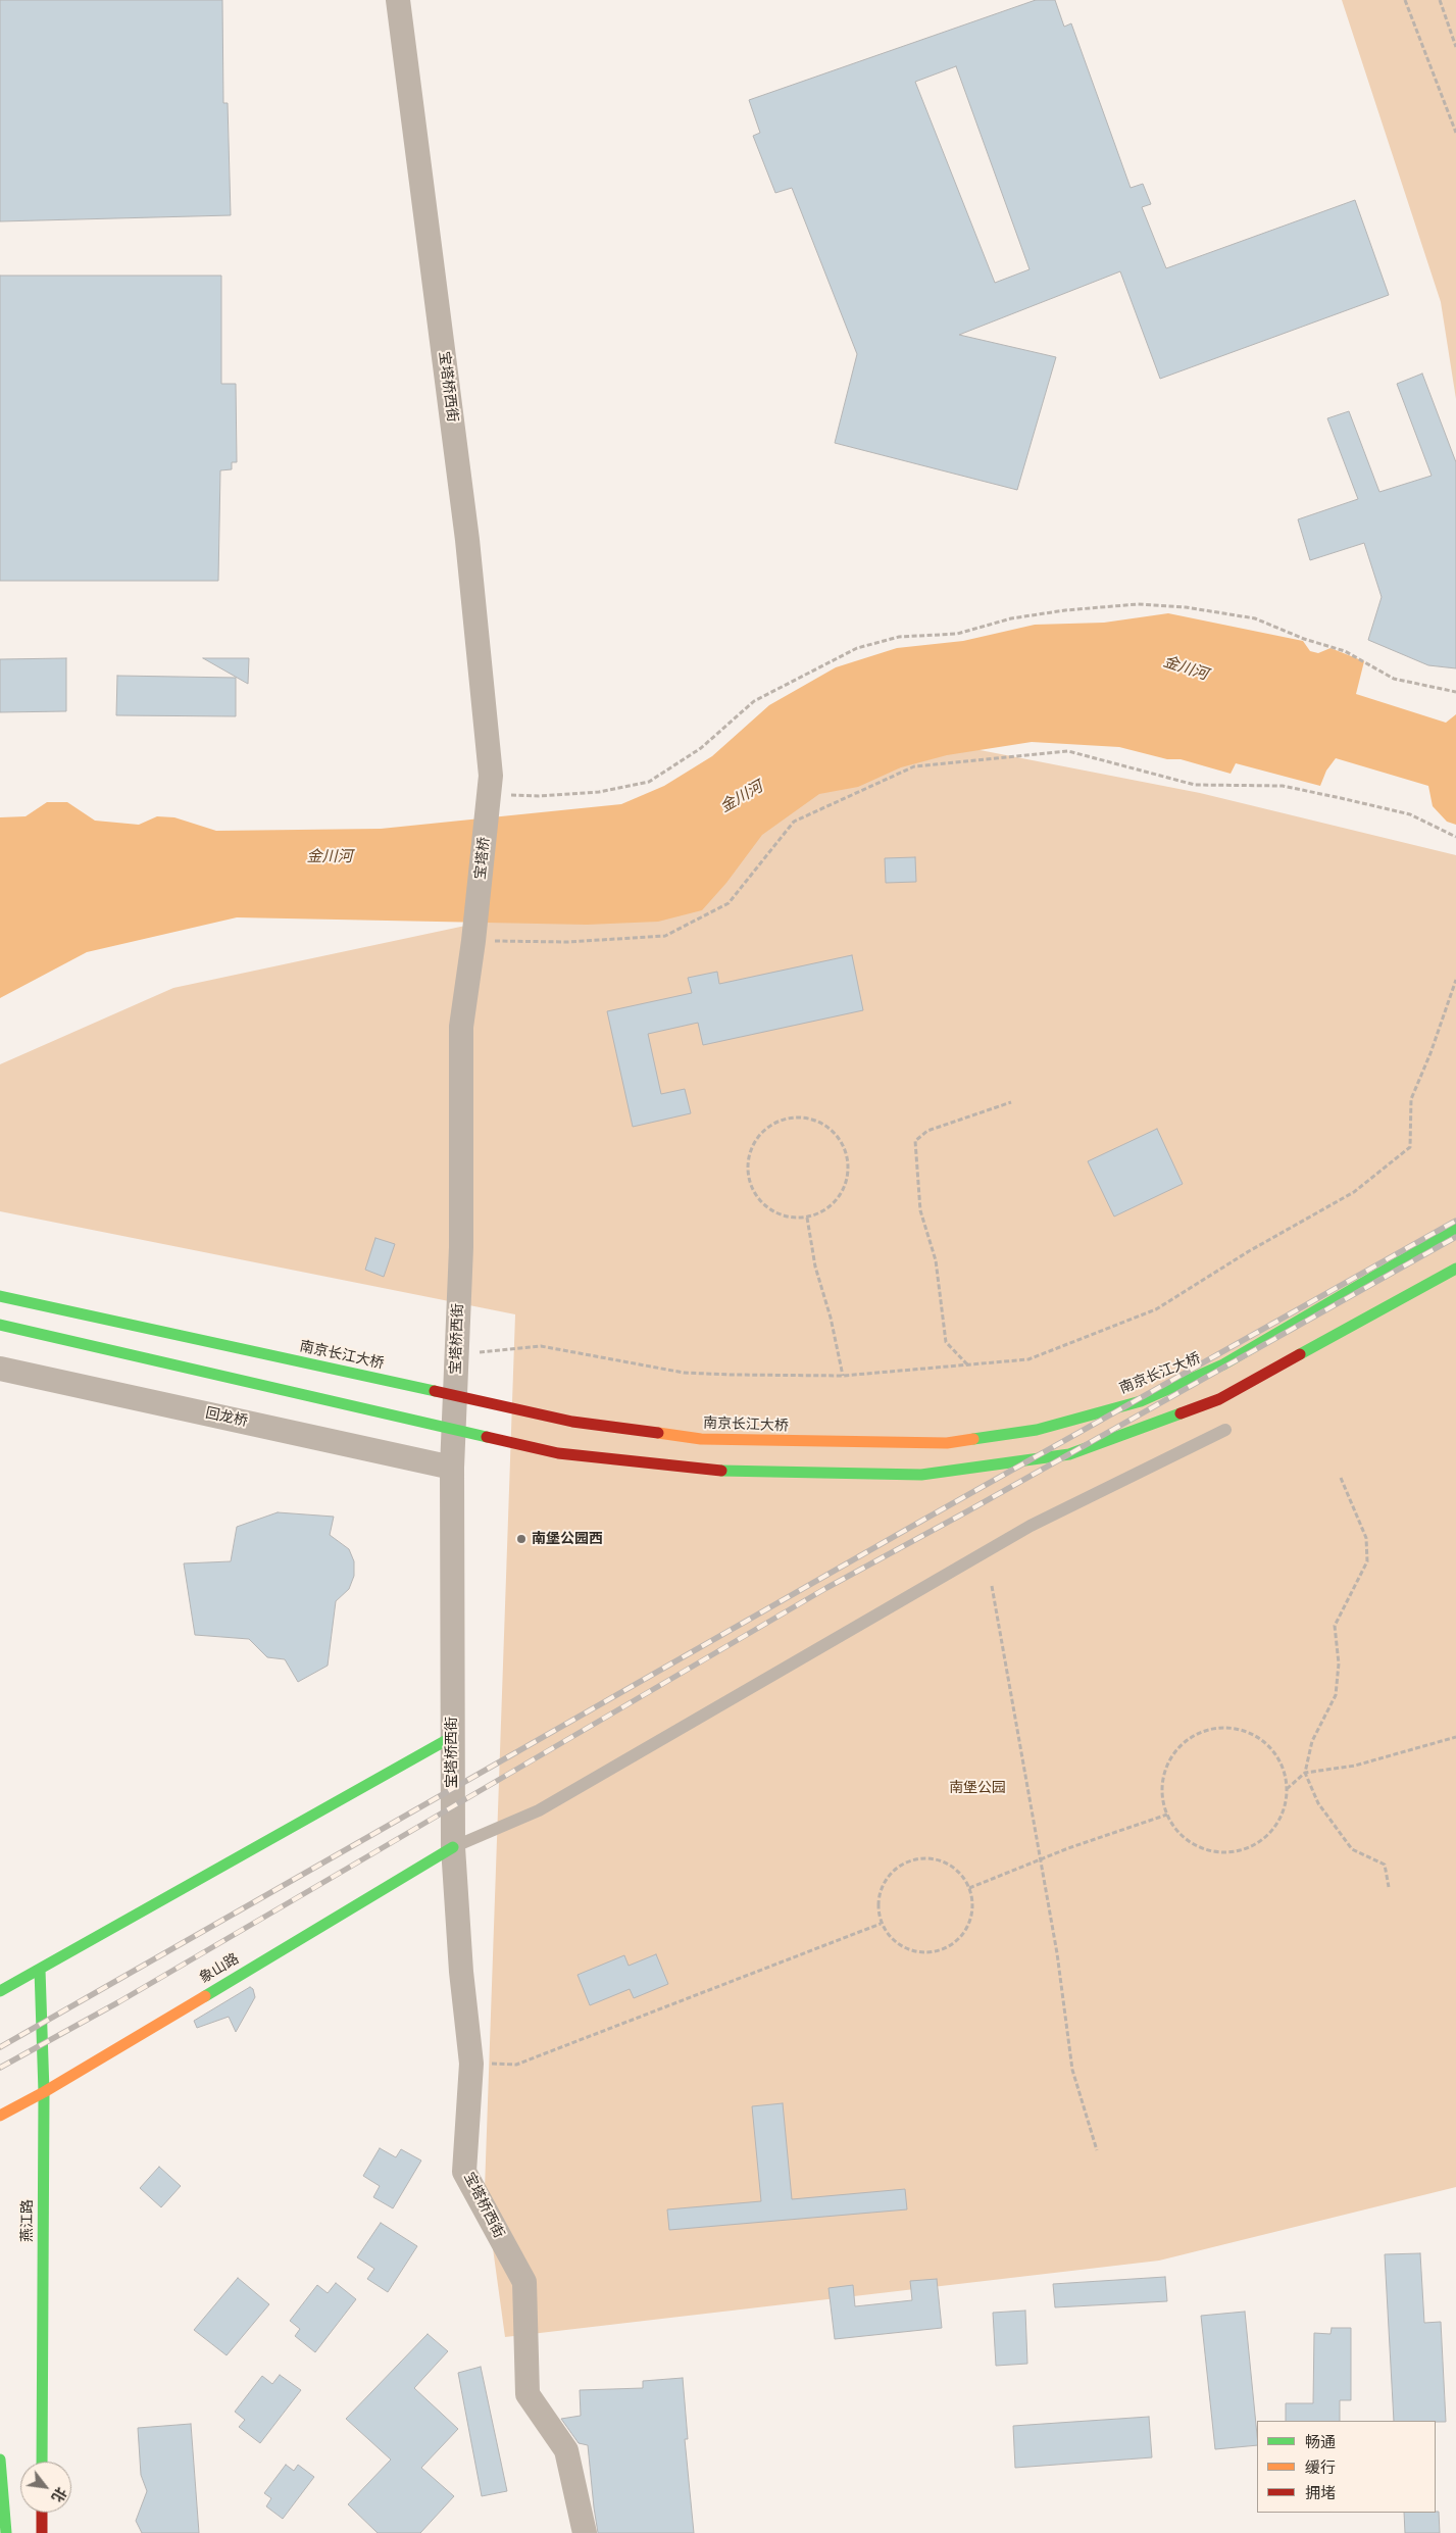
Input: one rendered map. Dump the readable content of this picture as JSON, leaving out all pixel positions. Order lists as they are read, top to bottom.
{
  "streets": {
    "main road": ["南京长江大桥", "象山路", "燕江路"],
    "street": ["宝塔桥西街", "宝塔桥", "回龙桥"]
  },
  "crossings": [
    ["宝塔桥西街", "宝塔桥"],
    ["宝塔桥西街", "回龙桥"],
    ["宝塔桥西街", "象山路"],
    ["象山路", "燕江路"]
  ],
  "water": ["金川河"],
  "parks": ["南堡公园"],
  "places": ["南堡公园西"],
  "legend": ["畅通", "缓行", "拥堵"],
  "north": "bottom right"
}
